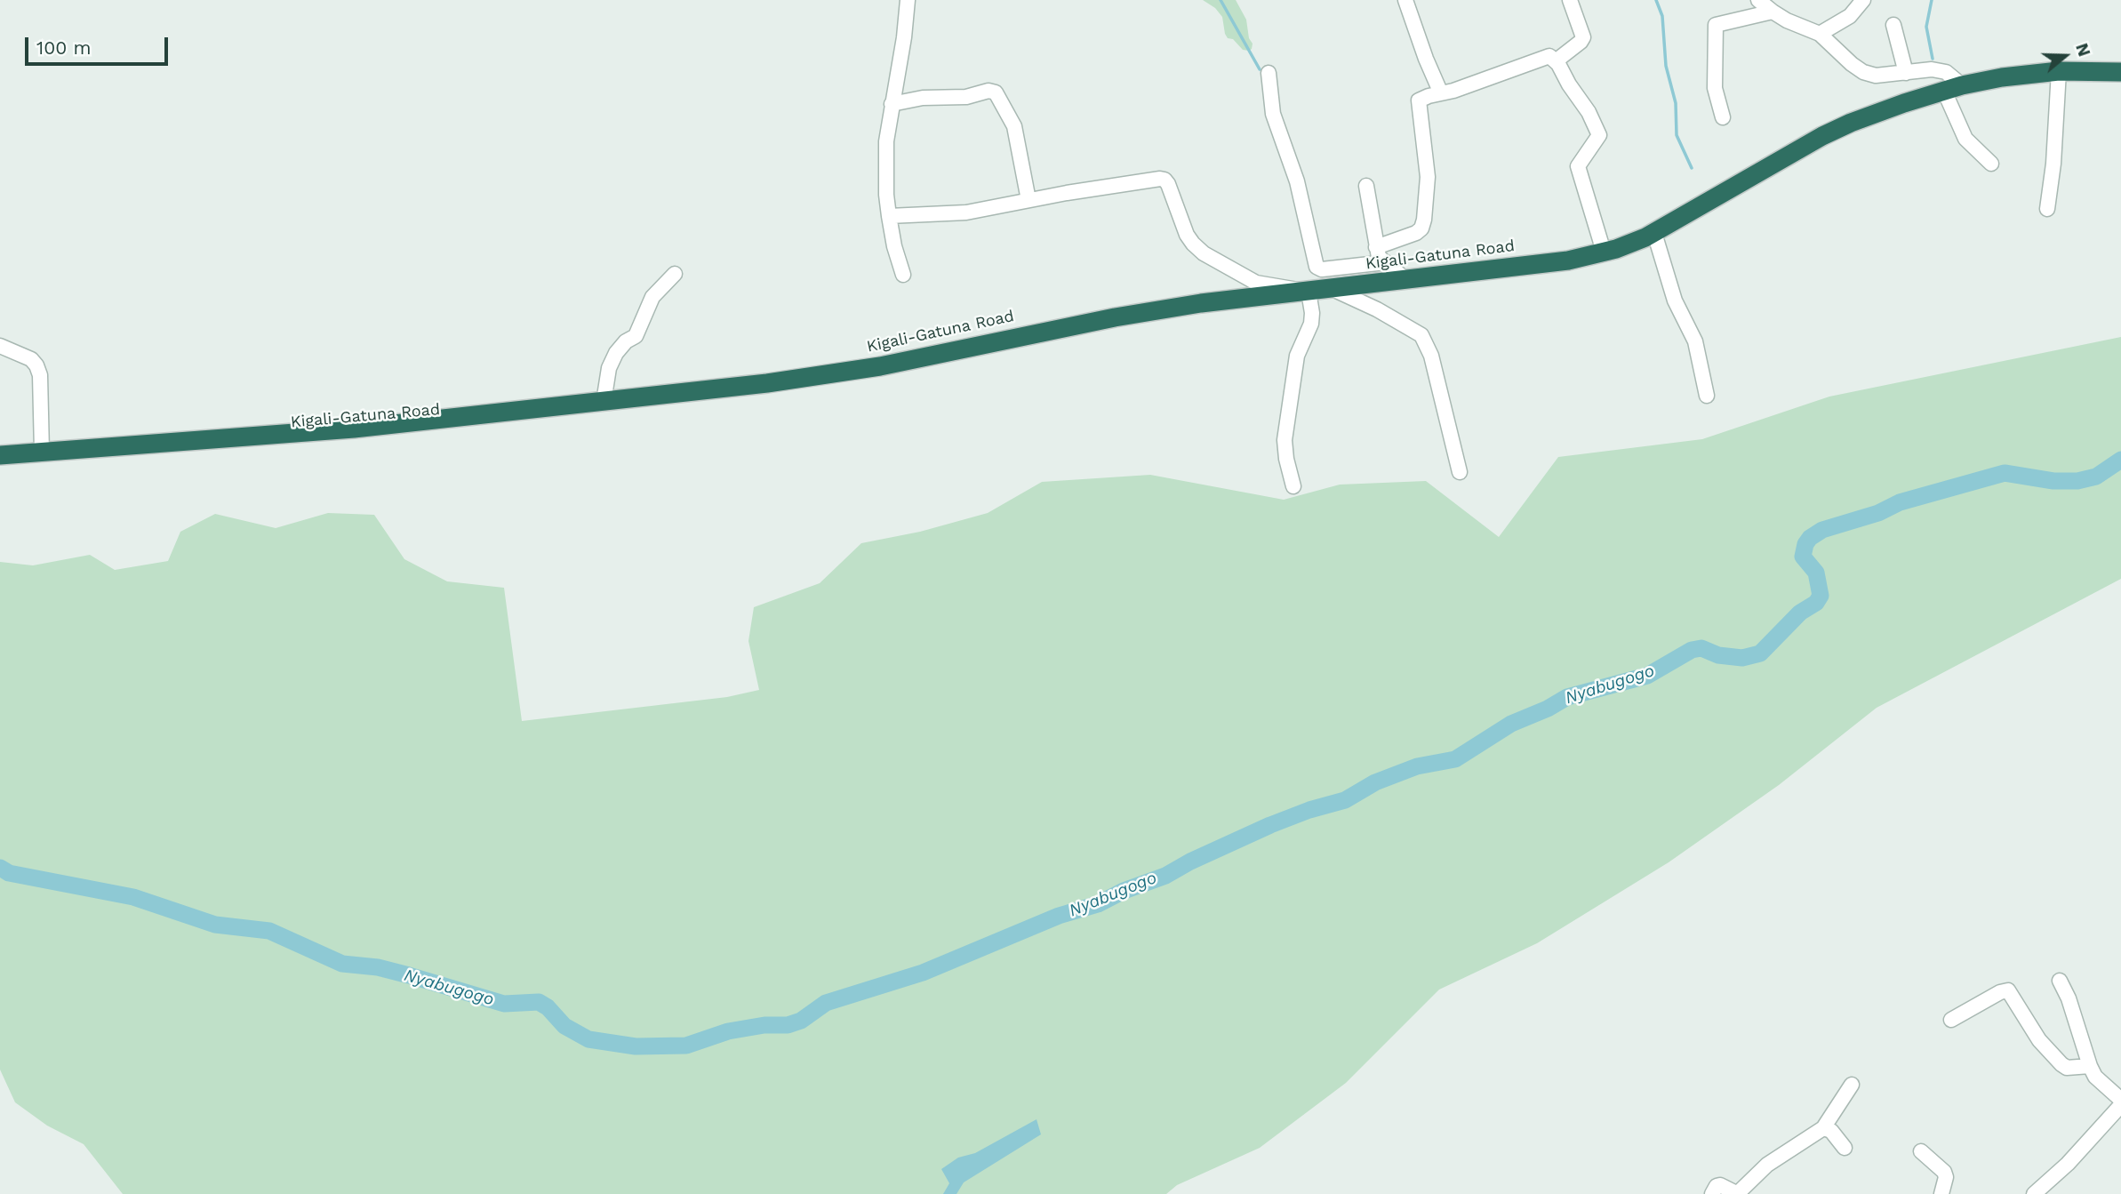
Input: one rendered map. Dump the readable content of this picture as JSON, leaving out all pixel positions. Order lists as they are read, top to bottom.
{
  "streets": {
    "highway": ["Kigali-Gatuna Road"]
  },
  "water": ["Nyabugogo"],
  "scale_bar": "100 m",
  "north": "right"
}
